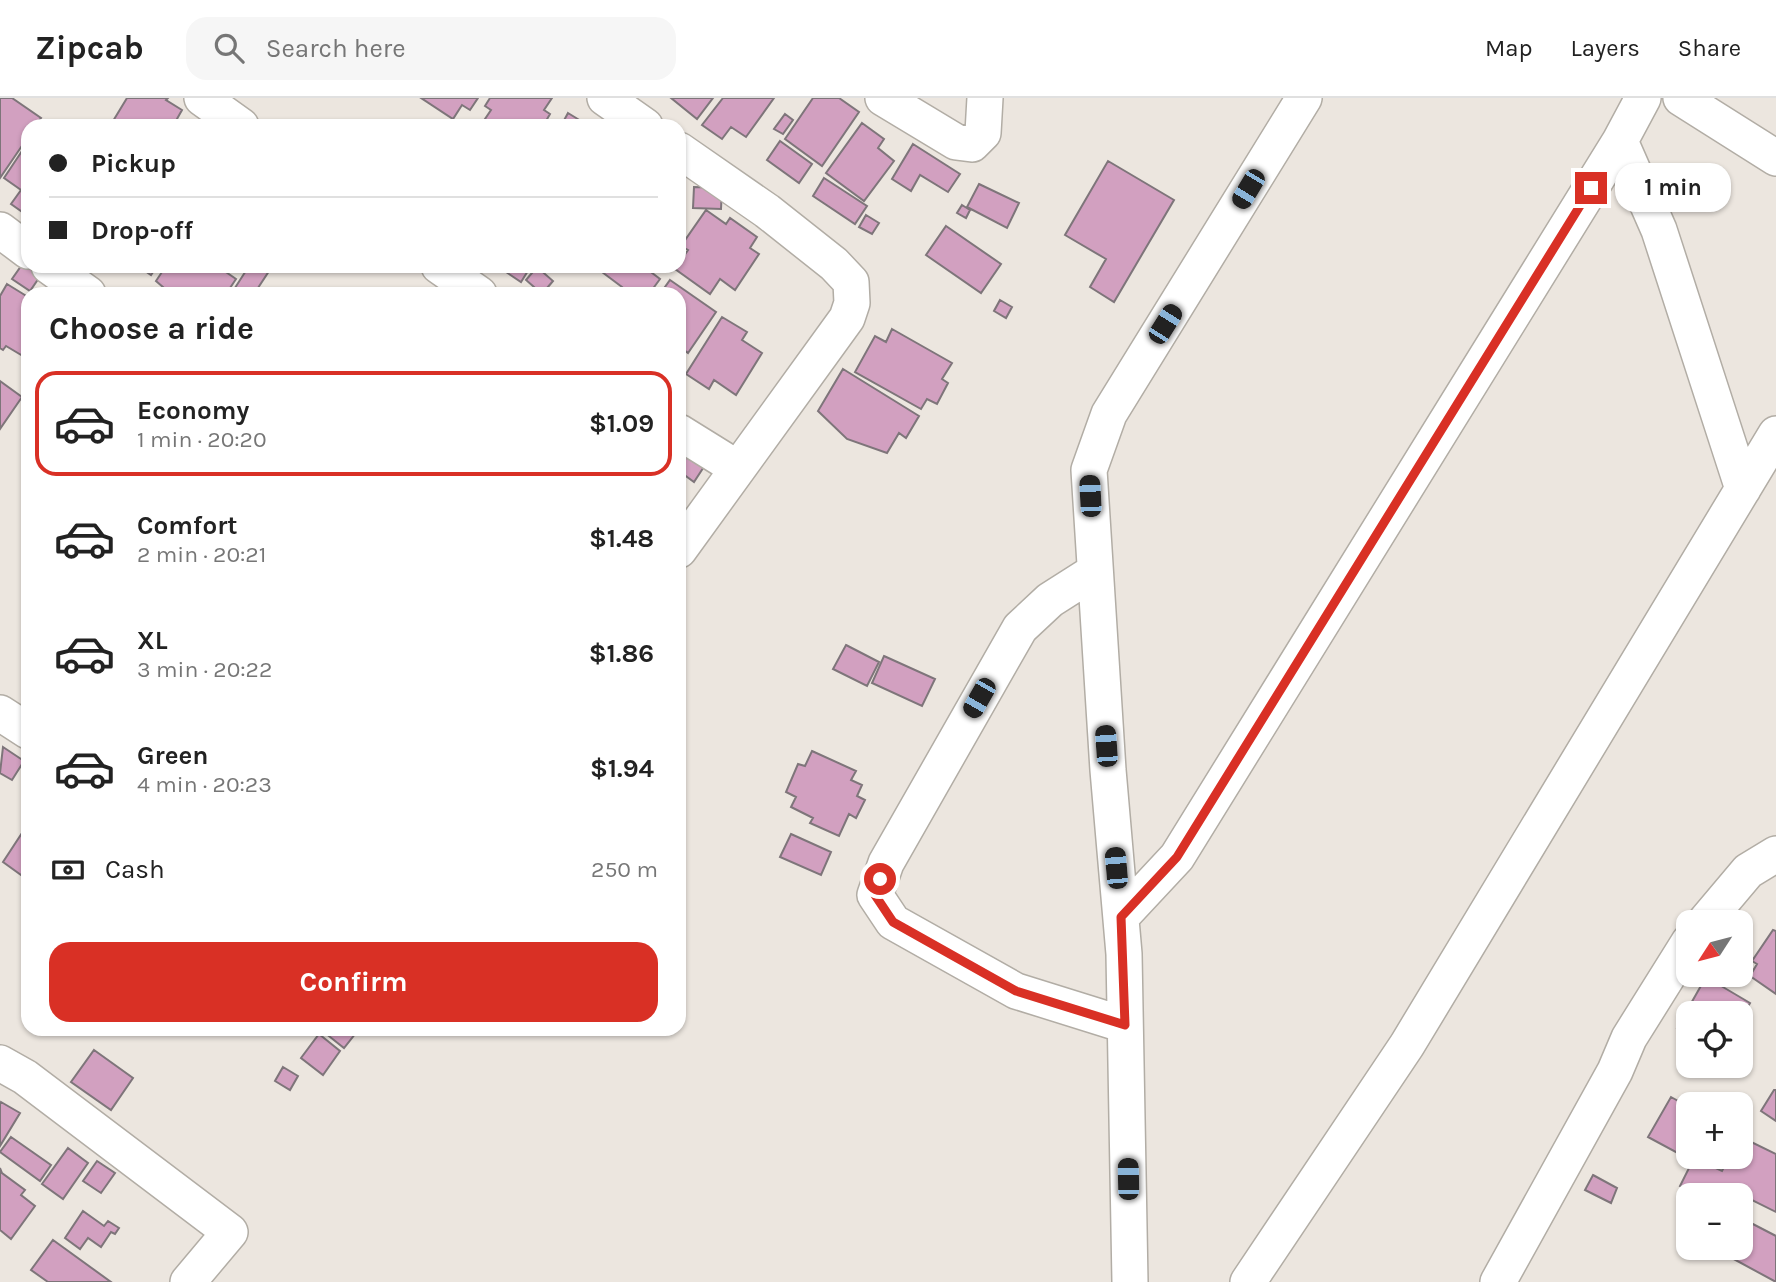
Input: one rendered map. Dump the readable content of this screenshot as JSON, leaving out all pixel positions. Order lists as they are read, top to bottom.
{
  "north": "bottom left",
  "page": {
    "header": "Zipcab",
    "search": "Search here",
    "nav": ["Map", "Layers", "Share"],
    "banner": ["Pickup", "Drop-off"],
    "bubble": "1 min",
    "heading": "Choose a ride",
    "list": [
      {
        "name": "Economy",
        "note": "1 min · 20:20",
        "value": "$1.09"
      },
      {
        "name": "Comfort",
        "note": "2 min · 20:21",
        "value": "$1.48"
      },
      {
        "name": "XL",
        "note": "3 min · 20:22",
        "value": "$1.86"
      },
      {
        "name": "Green",
        "note": "4 min · 20:23",
        "value": "$1.94"
      }
    ],
    "pay": ["Cash", "250 m"],
    "map_buttons": ["+", "−"],
    "buttons": "Confirm"
  }
}
